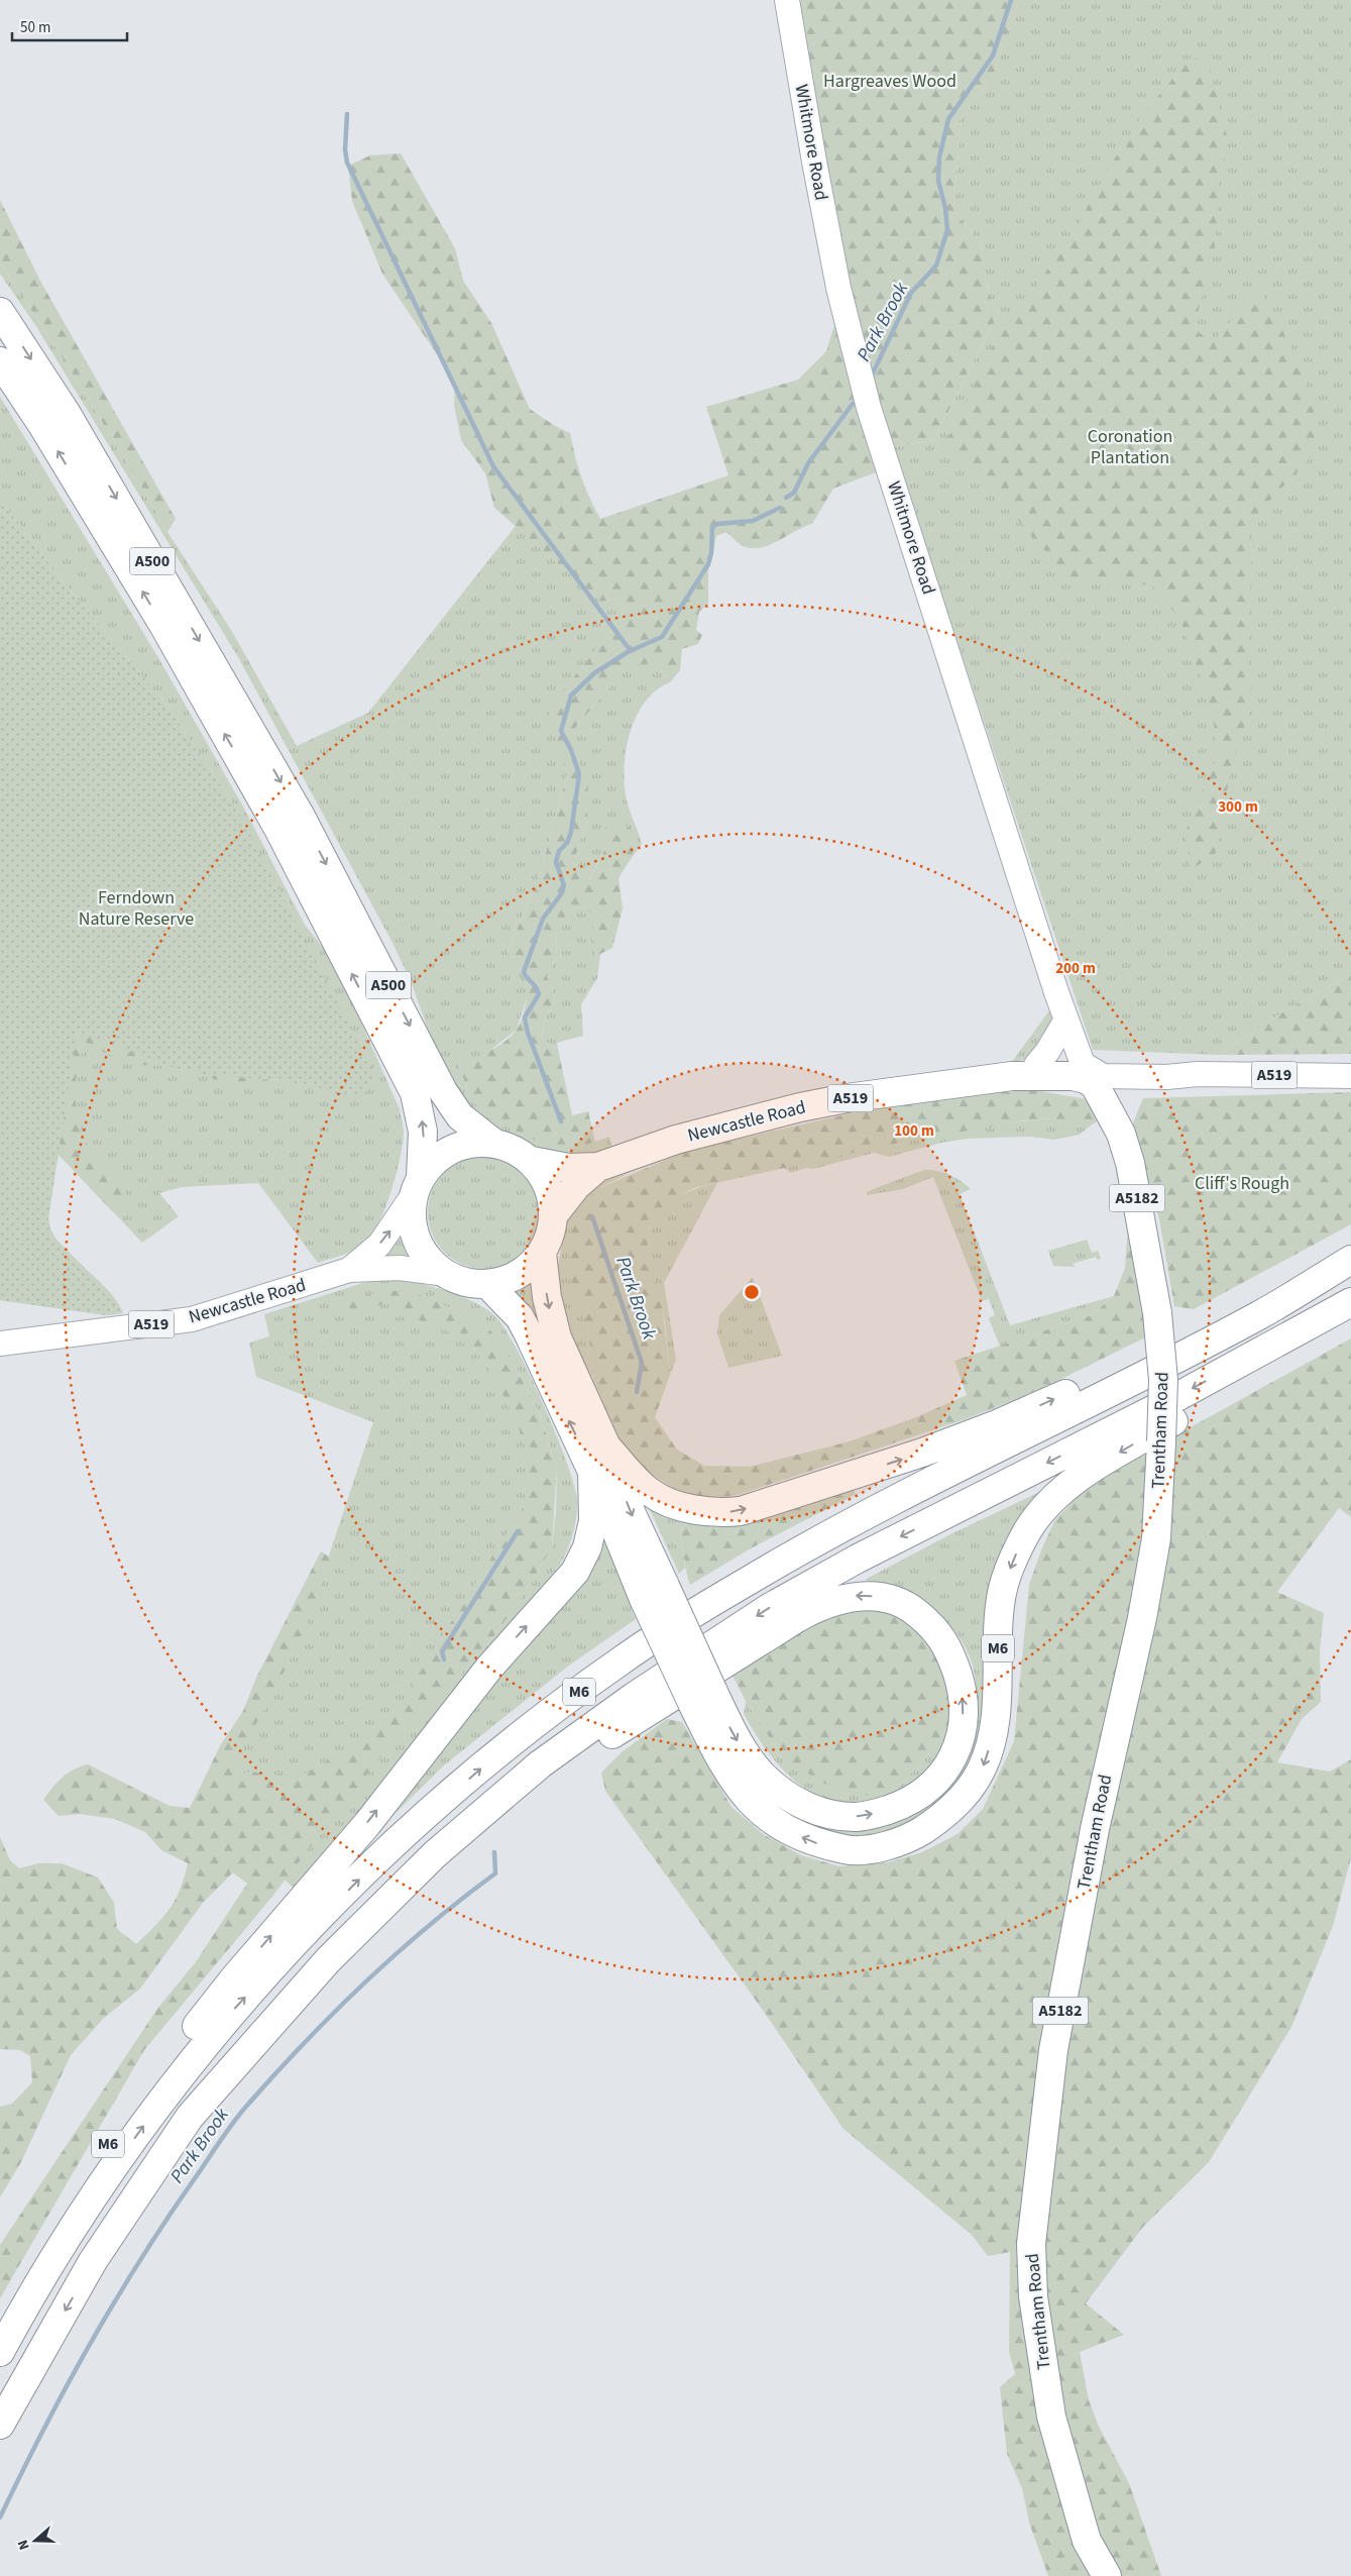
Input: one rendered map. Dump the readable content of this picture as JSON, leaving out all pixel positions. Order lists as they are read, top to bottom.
{
  "streets": {
    "highway": [
      "A500",
      "A519",
      "Newcastle Road",
      "A5182",
      "Trentham Road",
      "M6"
    ],
    "main road": ["Whitmore Road"]
  },
  "crossings": [
    ["Whitmore Road", "Newcastle Road"],
    ["Whitmore Road", "A5182"],
    ["A500", "Newcastle Road"],
    ["A500", "M6"],
    ["Newcastle Road", "A5182"],
    ["Newcastle Road", "Trentham Road"],
    ["Newcastle Road", "M6"],
    ["A5182", "Trentham Road"]
  ],
  "water": ["Park Brook"],
  "parks": [
    "Hargreaves Wood",
    "Coronation Plantation",
    "Ferndown Nature Reserve",
    "Cliff's Rough"
  ],
  "scale_bar": "50 m",
  "north": "left",
  "rings": ["300 m", "200 m", "100 m"]
}
